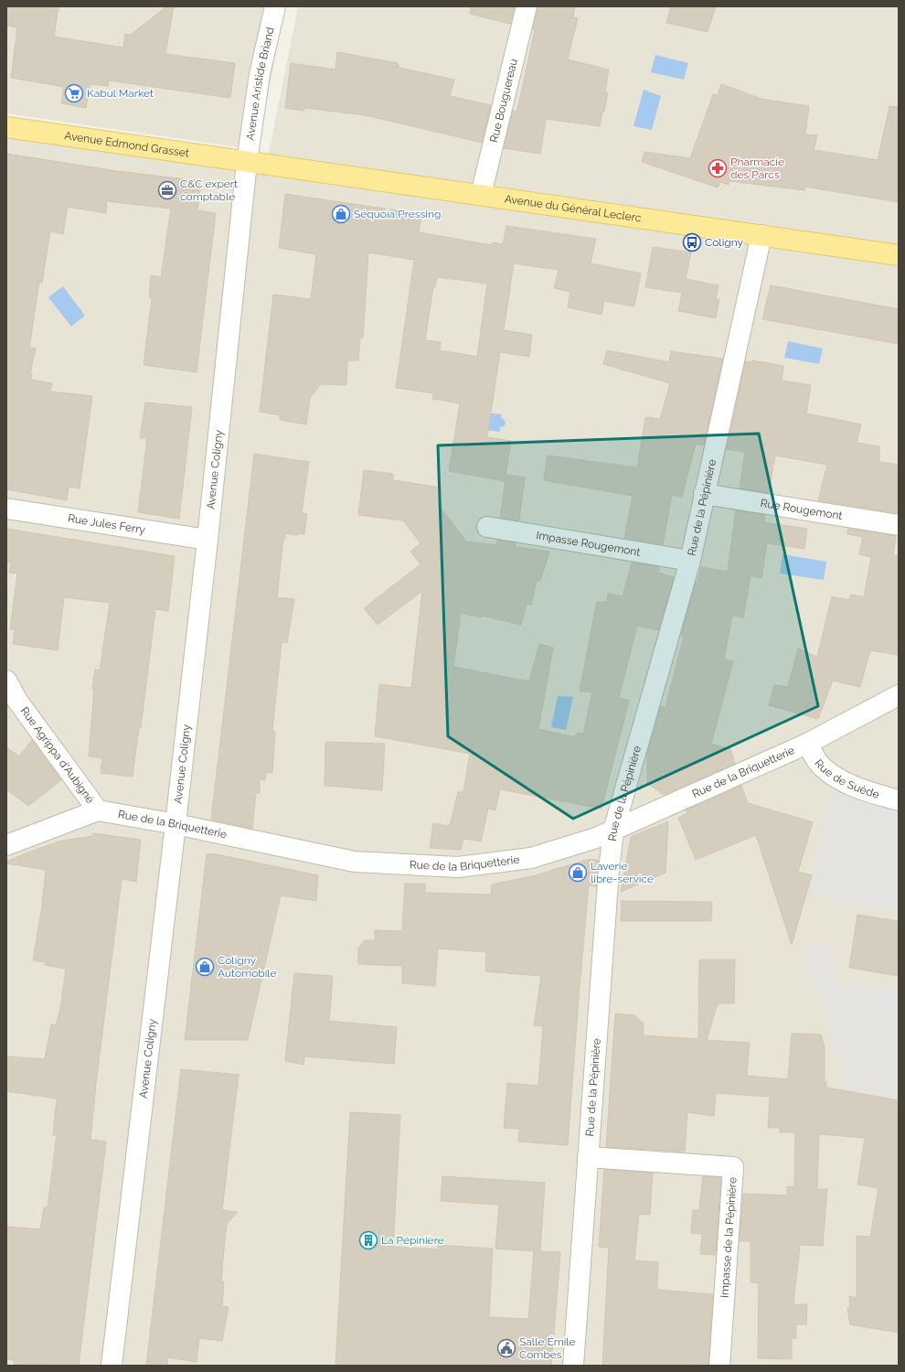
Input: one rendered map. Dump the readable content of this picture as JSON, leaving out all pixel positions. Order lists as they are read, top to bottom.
{
  "streets": {
    "main road": ["Avenue Edmond Grasset", "Avenue du Général Leclerc"],
    "street": [
      "Avenue Aristide Briand",
      "Rue Bouguereau",
      "Avenue Coligny",
      "Rue de la Pépinière",
      "Rue Rougemont",
      "Rue Jules Ferry",
      "Impasse Rougemont",
      "Rue Agrippa d'Aubigné",
      "Rue de la Briquetterie",
      "Rue de Suède",
      "Impasse de la Pépinière"
    ]
  },
  "crossings": [
    ["Avenue Aristide Briand", "Avenue Edmond Grasset"],
    ["Avenue Aristide Briand", "Avenue du Général Leclerc"],
    ["Avenue Aristide Briand", "Avenue Coligny"],
    ["Rue Bouguereau", "Avenue du Général Leclerc"],
    ["Avenue Edmond Grasset", "Avenue du Général Leclerc"],
    ["Avenue Edmond Grasset", "Avenue Coligny"],
    ["Avenue du Général Leclerc", "Avenue Coligny"],
    ["Avenue du Général Leclerc", "Rue de la Pépinière"],
    ["Avenue Coligny", "Rue Jules Ferry"],
    ["Avenue Coligny", "Rue de la Briquetterie"],
    ["Rue de la Pépinière", "Rue Rougemont"],
    ["Rue de la Pépinière", "Impasse Rougemont"],
    ["Rue de la Pépinière", "Rue de la Briquetterie"],
    ["Rue de la Pépinière", "Impasse de la Pépinière"],
    ["Rue Agrippa d'Aubigné", "Rue de la Briquetterie"],
    ["Rue de la Briquetterie", "Rue de Suède"]
  ],
  "places": {
    "supermarket": ["Kabul Market"],
    "pharmacy": ["Pharmacie des Parcs"],
    "office": ["C&C expert comptable"],
    "shop": ["Séquoia Pressing", "Laverie libre-service", "Coligny Automobile"],
    "bus stop": ["Coligny"],
    "building": ["La Pépinière"],
    "public building": ["Salle Émile Combes"]
  }
}
